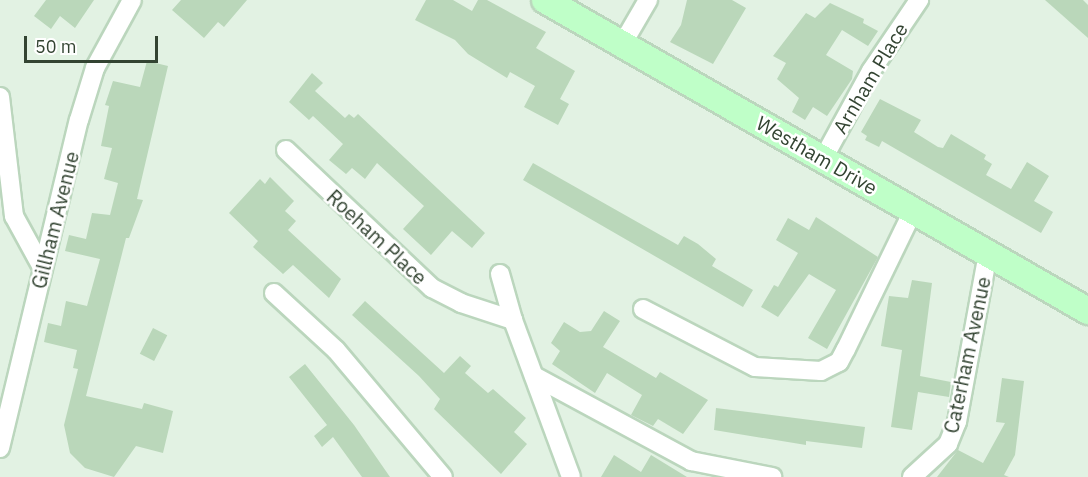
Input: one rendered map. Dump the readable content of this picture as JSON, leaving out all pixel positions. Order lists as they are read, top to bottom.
{
  "streets": {
    "street": [
      "Arnham Place",
      "Westham Drive",
      "Gillham Avenue",
      "Roeham Place",
      "Caterham Avenue"
    ]
  },
  "crossings": [
    ["Arnham Place", "Westham Drive"],
    ["Westham Drive", "Caterham Avenue"]
  ],
  "scale_bar": "50 m"
}
